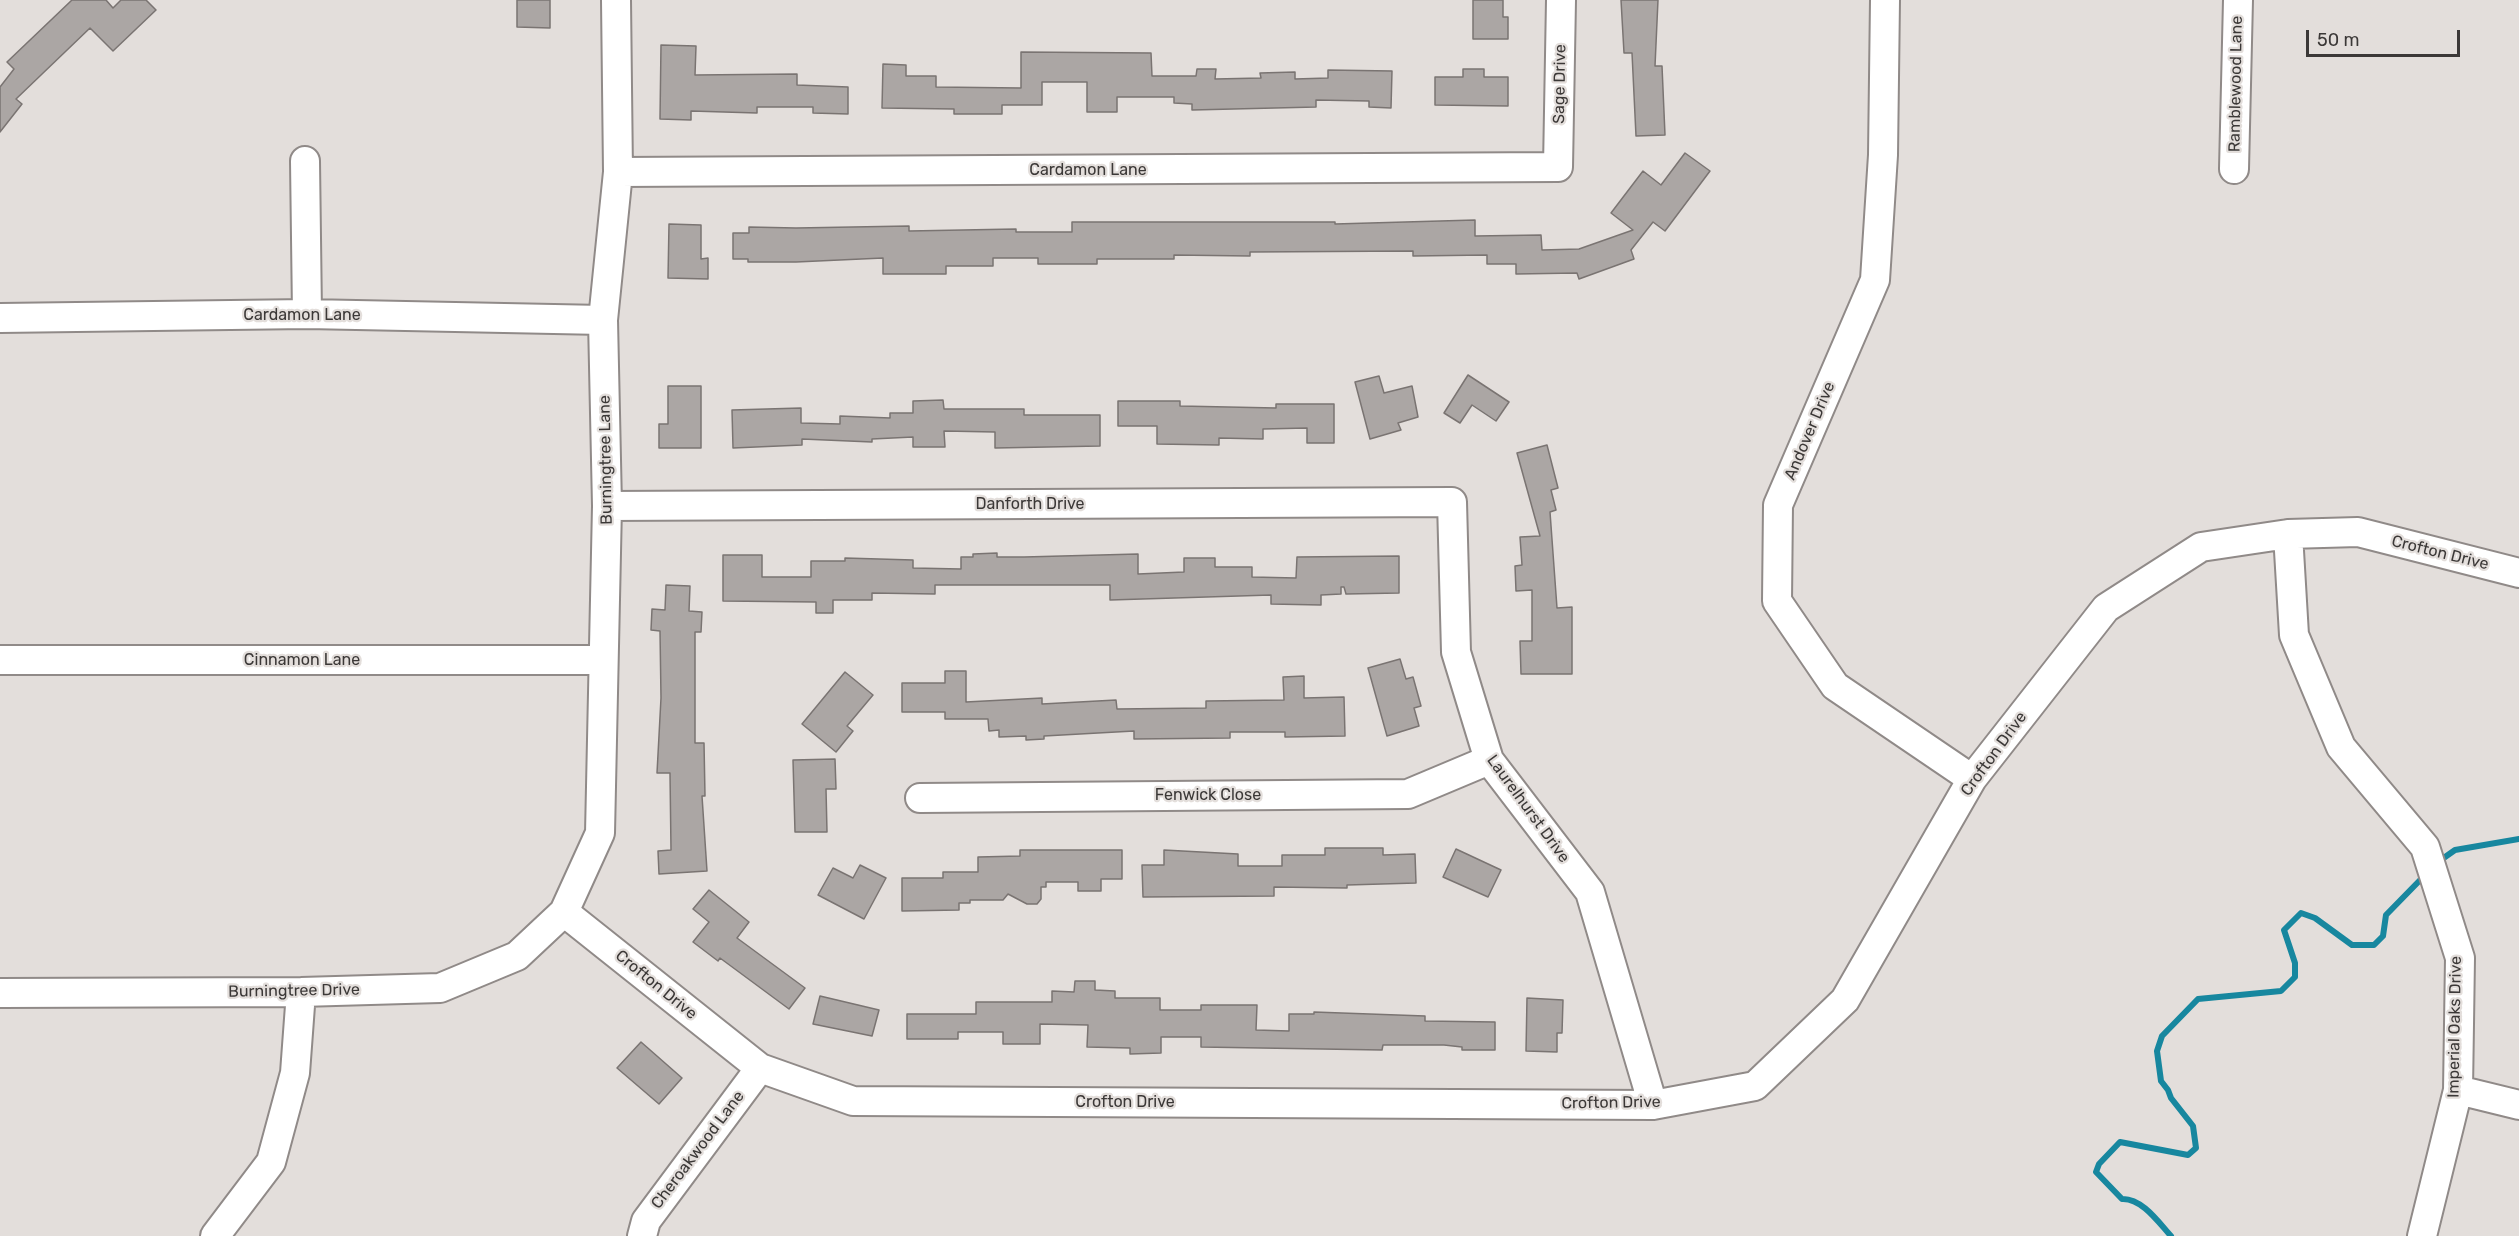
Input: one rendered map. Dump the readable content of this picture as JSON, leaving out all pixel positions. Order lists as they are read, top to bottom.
{
  "streets": {
    "street": [
      "Sage Drive",
      "Ramblewood Lane",
      "Cardamon Lane",
      "Andover Drive",
      "Burningtree Lane",
      "Danforth Drive",
      "Crofton Drive",
      "Cinnamon Lane",
      "Fenwick Close",
      "Laurelhurst Drive",
      "Burningtree Drive",
      "Imperial Oaks Drive",
      "Cheroakwood Lane"
    ]
  },
  "crossings": [
    ["Sage Drive", "Cardamon Lane"],
    ["Cardamon Lane", "Burningtree Lane"],
    ["Andover Drive", "Crofton Drive"],
    ["Burningtree Lane", "Danforth Drive"],
    ["Burningtree Lane", "Crofton Drive"],
    ["Burningtree Lane", "Cinnamon Lane"],
    ["Burningtree Lane", "Burningtree Drive"],
    ["Danforth Drive", "Laurelhurst Drive"],
    ["Crofton Drive", "Laurelhurst Drive"],
    ["Crofton Drive", "Burningtree Drive"],
    ["Crofton Drive", "Imperial Oaks Drive"],
    ["Crofton Drive", "Cheroakwood Lane"],
    ["Fenwick Close", "Laurelhurst Drive"]
  ],
  "scale_bar": "50 m"
}
